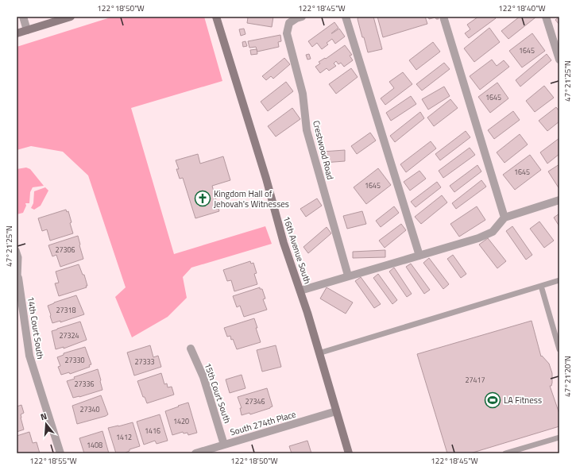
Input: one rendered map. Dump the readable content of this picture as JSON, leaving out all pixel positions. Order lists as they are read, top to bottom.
{
  "streets": {
    "main road": ["16th Avenue South"],
    "street": [
      "Crestwood Road",
      "14th Court South",
      "15th Court South",
      "South 274th Place"
    ]
  },
  "crossings": [
    ["16th Avenue South", "South 274th Place"],
    ["15th Court South", "South 274th Place"]
  ],
  "places": {
    "church": ["Kingdom Hall of Jehovah's Witnesses"],
    "sports": ["LA Fitness"]
  },
  "house_numbers": [
    "1645",
    "1645",
    "1645",
    "1645",
    "27306",
    "27318",
    "27324",
    "27330",
    "27333",
    "27417",
    "27336",
    "27346",
    "27340",
    "1420",
    "1416",
    "1412",
    "1408"
  ],
  "north": "top",
  "coordinates": [
    "122°18'50\"W",
    "122°18'45\"W",
    "122°18'40\"W",
    "47°21'25\"N",
    "47°21'20\"N",
    "122°18'55\"W"
  ]
}
